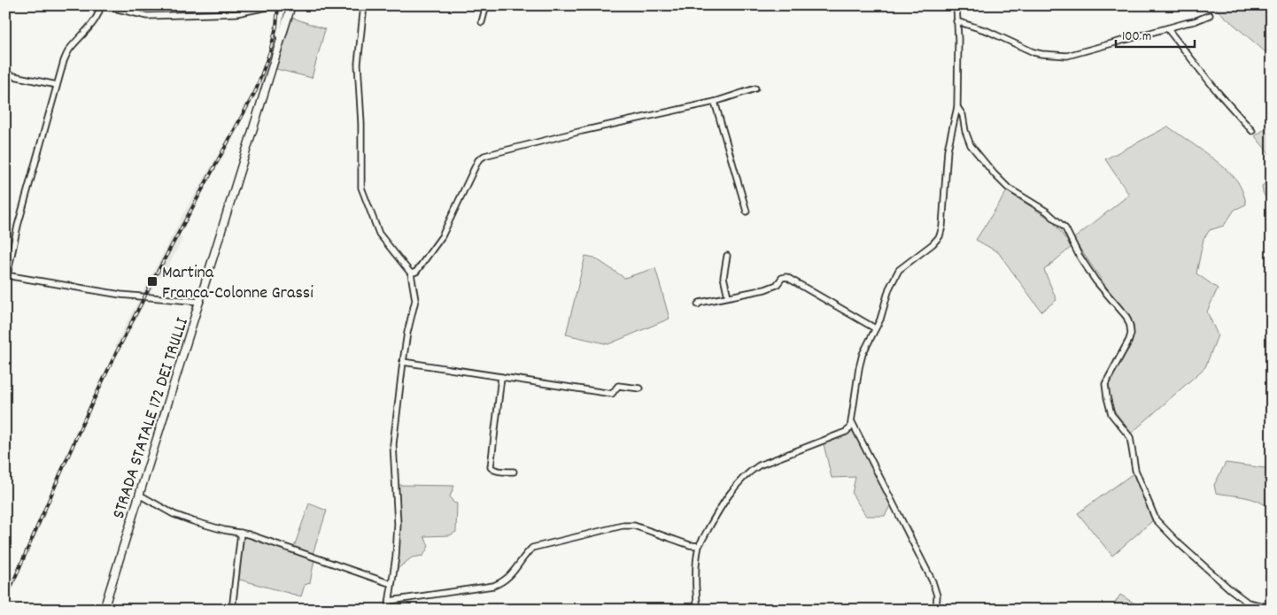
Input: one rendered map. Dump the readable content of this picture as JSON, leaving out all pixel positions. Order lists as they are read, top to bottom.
{
  "streets": {
    "main road": ["STRADA STATALE 172 DEI TRULLI"]
  },
  "places": {
    "transit": ["Martina Franca-Colonne Grassi"]
  },
  "scale_bar": "100 m"
}
